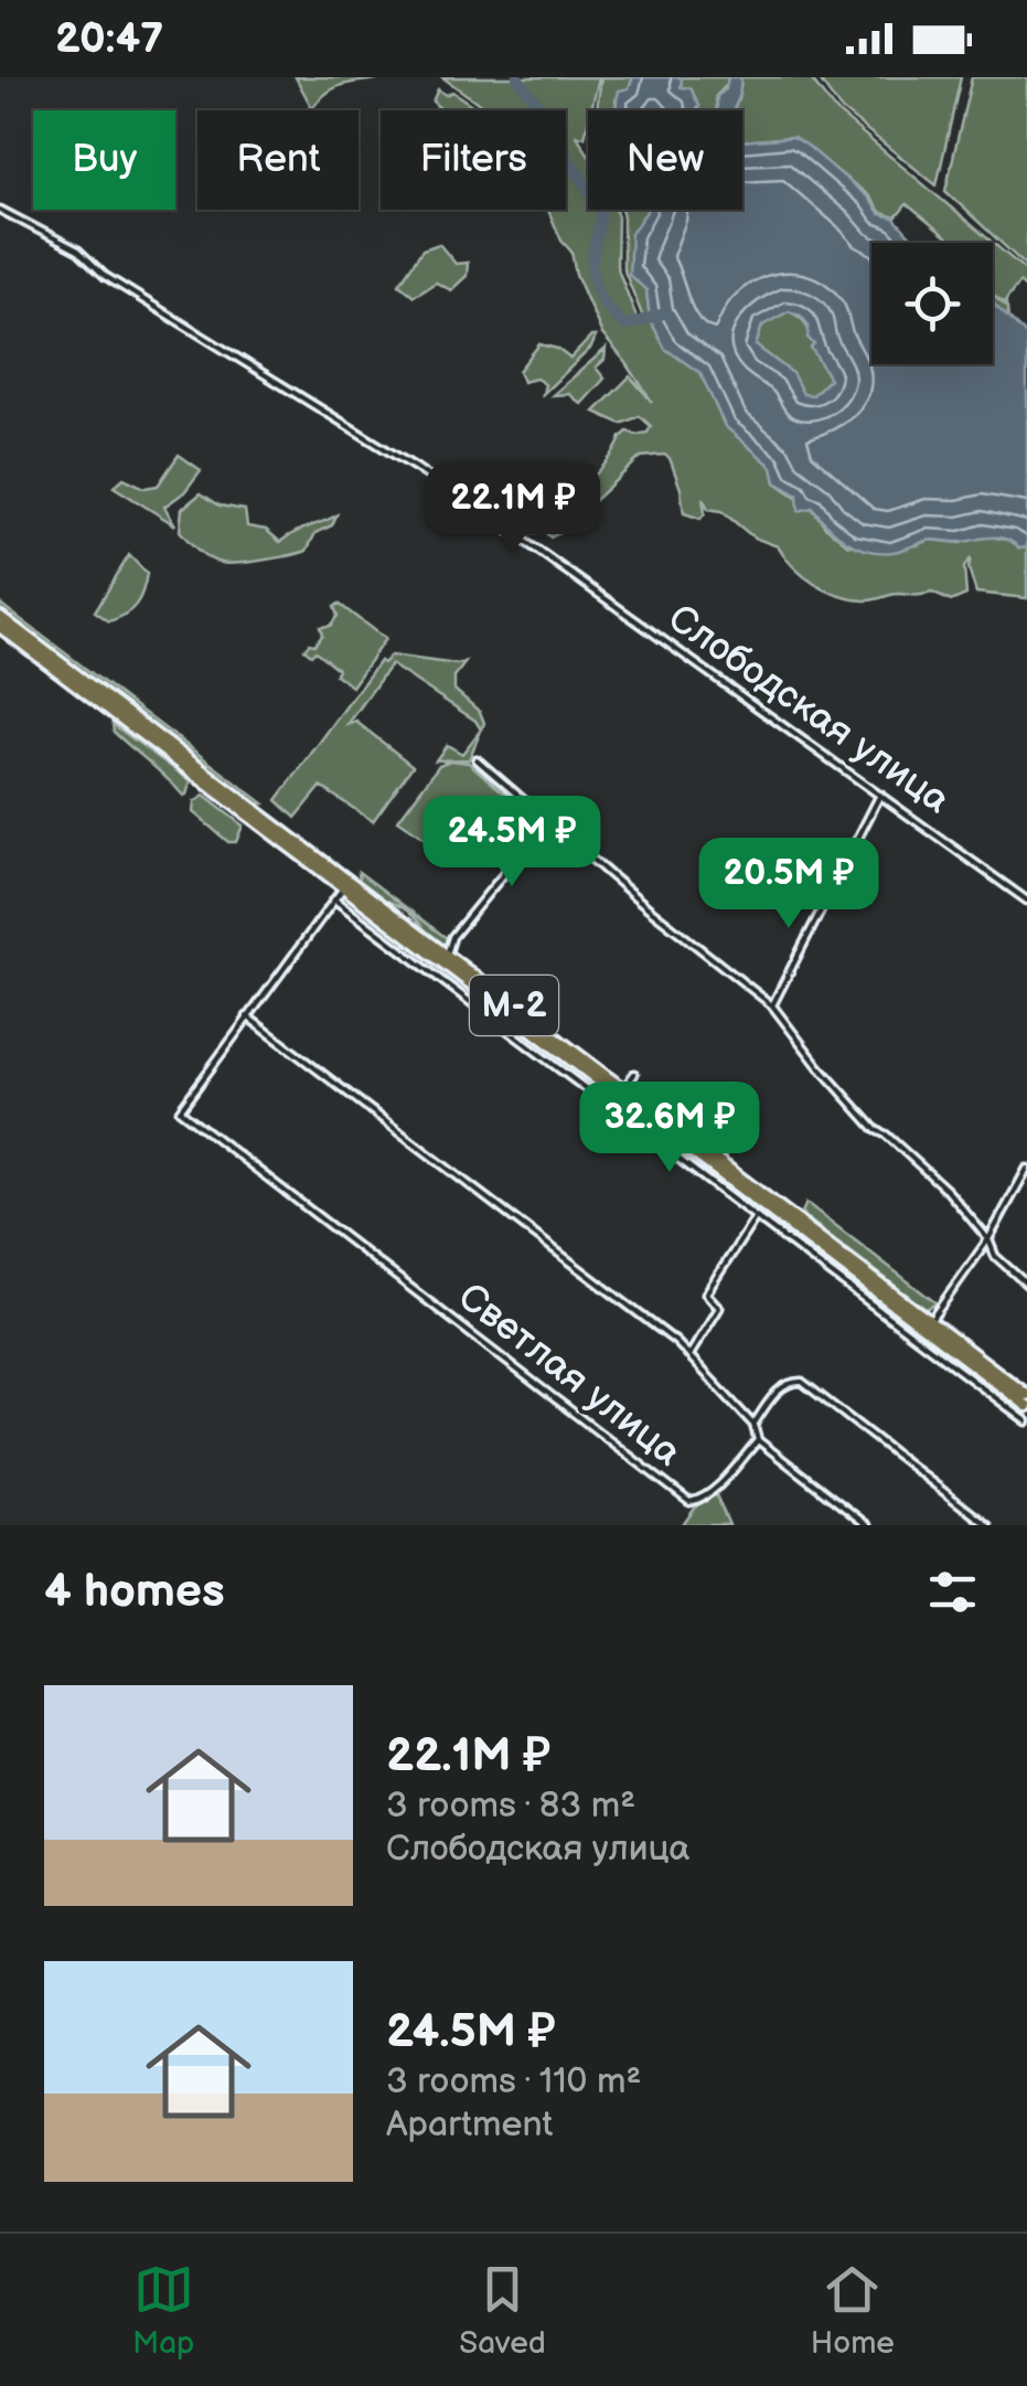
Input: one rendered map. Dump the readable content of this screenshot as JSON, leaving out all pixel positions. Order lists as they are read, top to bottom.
{
  "streets": {
    "main road": ["М-2"],
    "street": ["Слободская улица", "Светлая улица"]
  },
  "page": {
    "status": "20:47",
    "chip": [
      "Buy",
      "Rent",
      "Filters",
      "New"
    ],
    "price": [
      "22.1M ₽",
      "24.5M ₽",
      "20.5M ₽",
      "32.6M ₽"
    ],
    "heading": "4 homes",
    "list": [
      {
        "name": "22.1M ₽",
        "note": "3 rooms · 83 m² · Слободская улица"
      },
      {
        "name": "24.5M ₽",
        "note": "3 rooms · 110 m² · Apartment"
      }
    ],
    "tabs": ["Map", "Saved", "Home"]
  }
}
